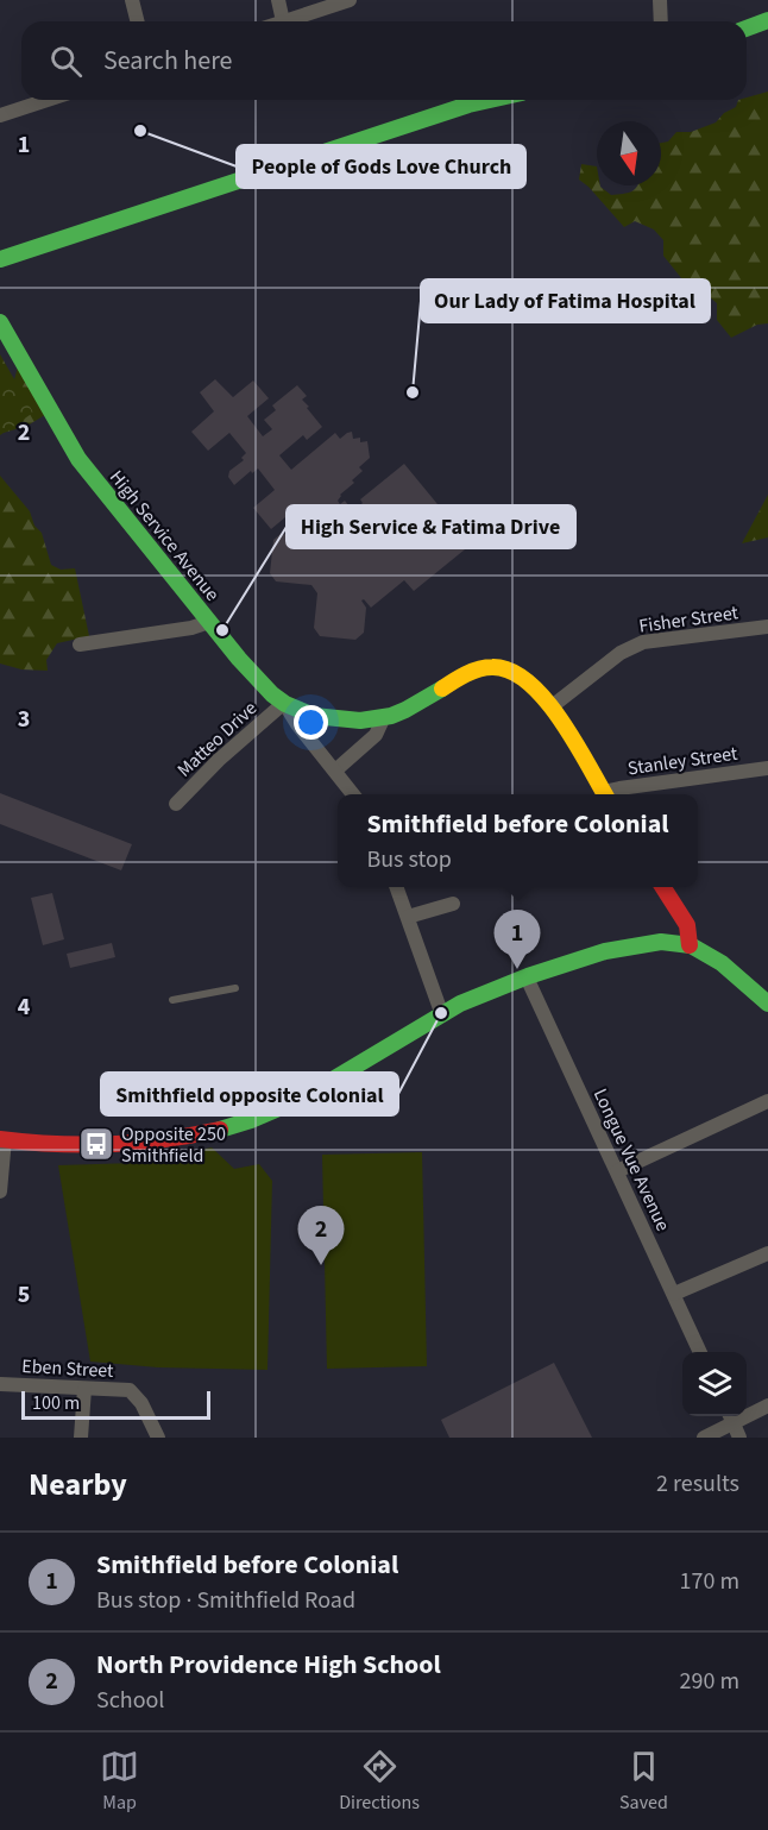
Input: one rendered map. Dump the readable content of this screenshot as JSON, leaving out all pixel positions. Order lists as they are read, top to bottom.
{
  "streets": {
    "main road": ["High Service Avenue"],
    "street": [
      "Fisher Street",
      "Matteo Drive",
      "Stanley Street",
      "Longue Vue Avenue",
      "Eben Street"
    ]
  },
  "crossings": [
    ["High Service Avenue", "Fisher Street"],
    ["High Service Avenue", "Matteo Drive"]
  ],
  "places": {
    "other": [
      "People of Gods Love Church",
      "Our Lady of Fatima Hospital",
      "High Service & Fatima Drive",
      "Smithfield opposite Colonial"
    ],
    "bus stop": ["Opposite 250 Smithfield"]
  },
  "scale_bar": "100 m",
  "north": "bottom",
  "page": {
    "search": "Search here",
    "popup": ["Smithfield before Colonial", "Bus stop"],
    "pins": ["1", "2"],
    "scale": "100 m",
    "heading": ["Nearby", "2 results"],
    "list": [
      {
        "mark": "1",
        "name": "Smithfield before Colonial",
        "note": "Bus stop · Smithfield Road",
        "value": "170 m"
      },
      {
        "mark": "2",
        "name": "North Providence High School",
        "note": "School",
        "value": "290 m"
      }
    ],
    "nav": ["Map", "Directions", "Saved"]
  },
  "grid": {
    "rows": [
      "1",
      "2",
      "3",
      "4",
      "5"
    ]
  }
}
